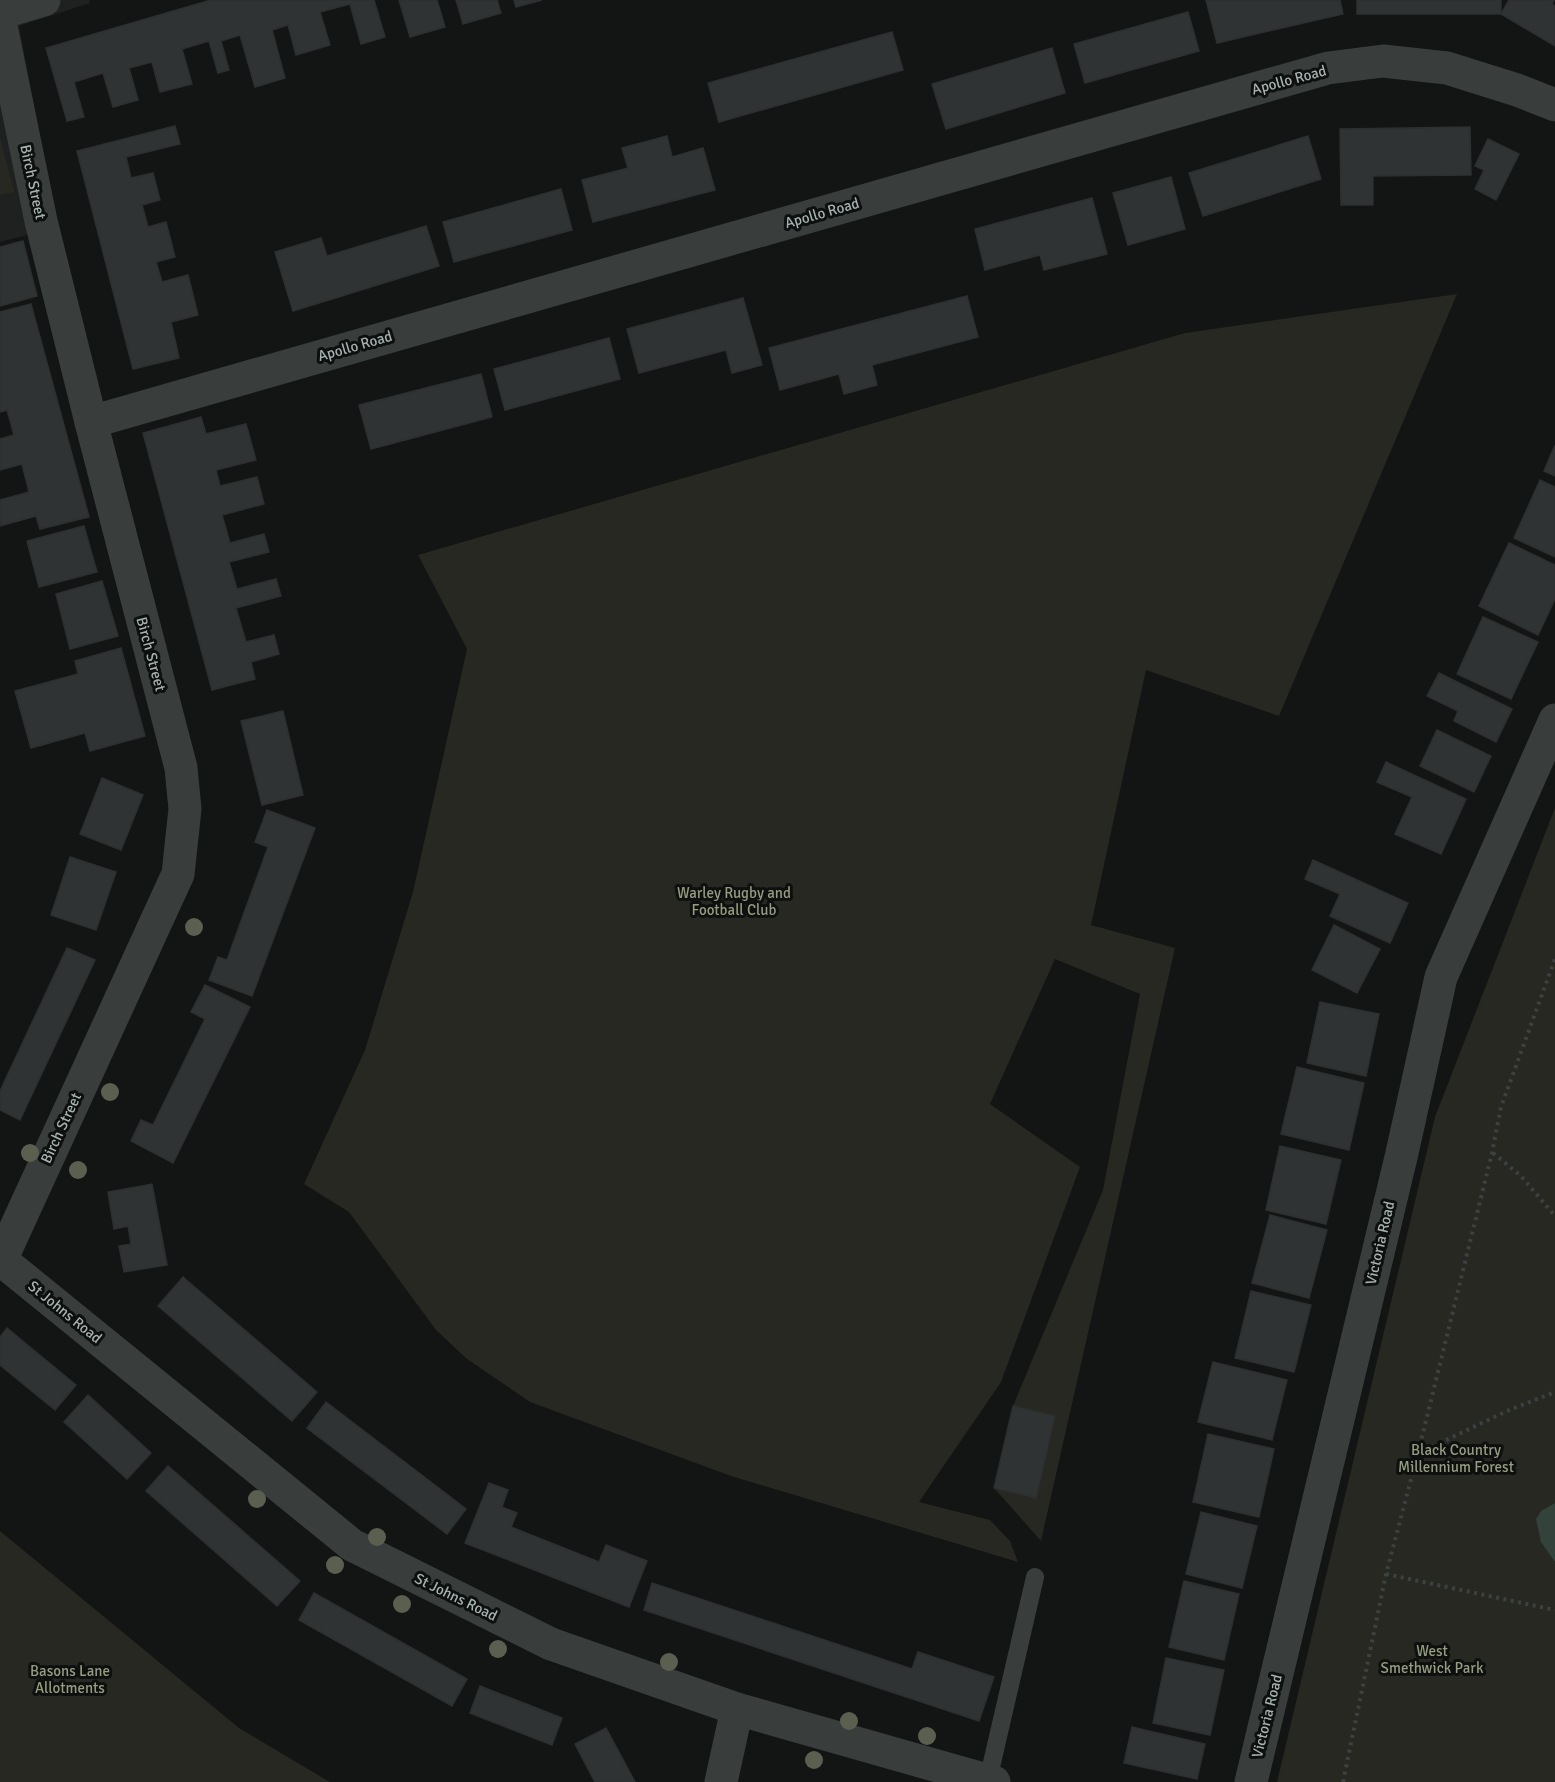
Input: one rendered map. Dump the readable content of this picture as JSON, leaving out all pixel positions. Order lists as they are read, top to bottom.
{
  "streets": {
    "street": [
      "Apollo Road",
      "Birch Street",
      "Victoria Road",
      "St Johns Road"
    ]
  },
  "crossings": [
    ["Apollo Road", "Birch Street"],
    ["Birch Street", "St Johns Road"]
  ],
  "parks": [
    "Warley Rugby and Football Club",
    "Black Country Millennium Forest",
    "West Smethwick Park",
    "Basons Lane Allotments"
  ]
}
